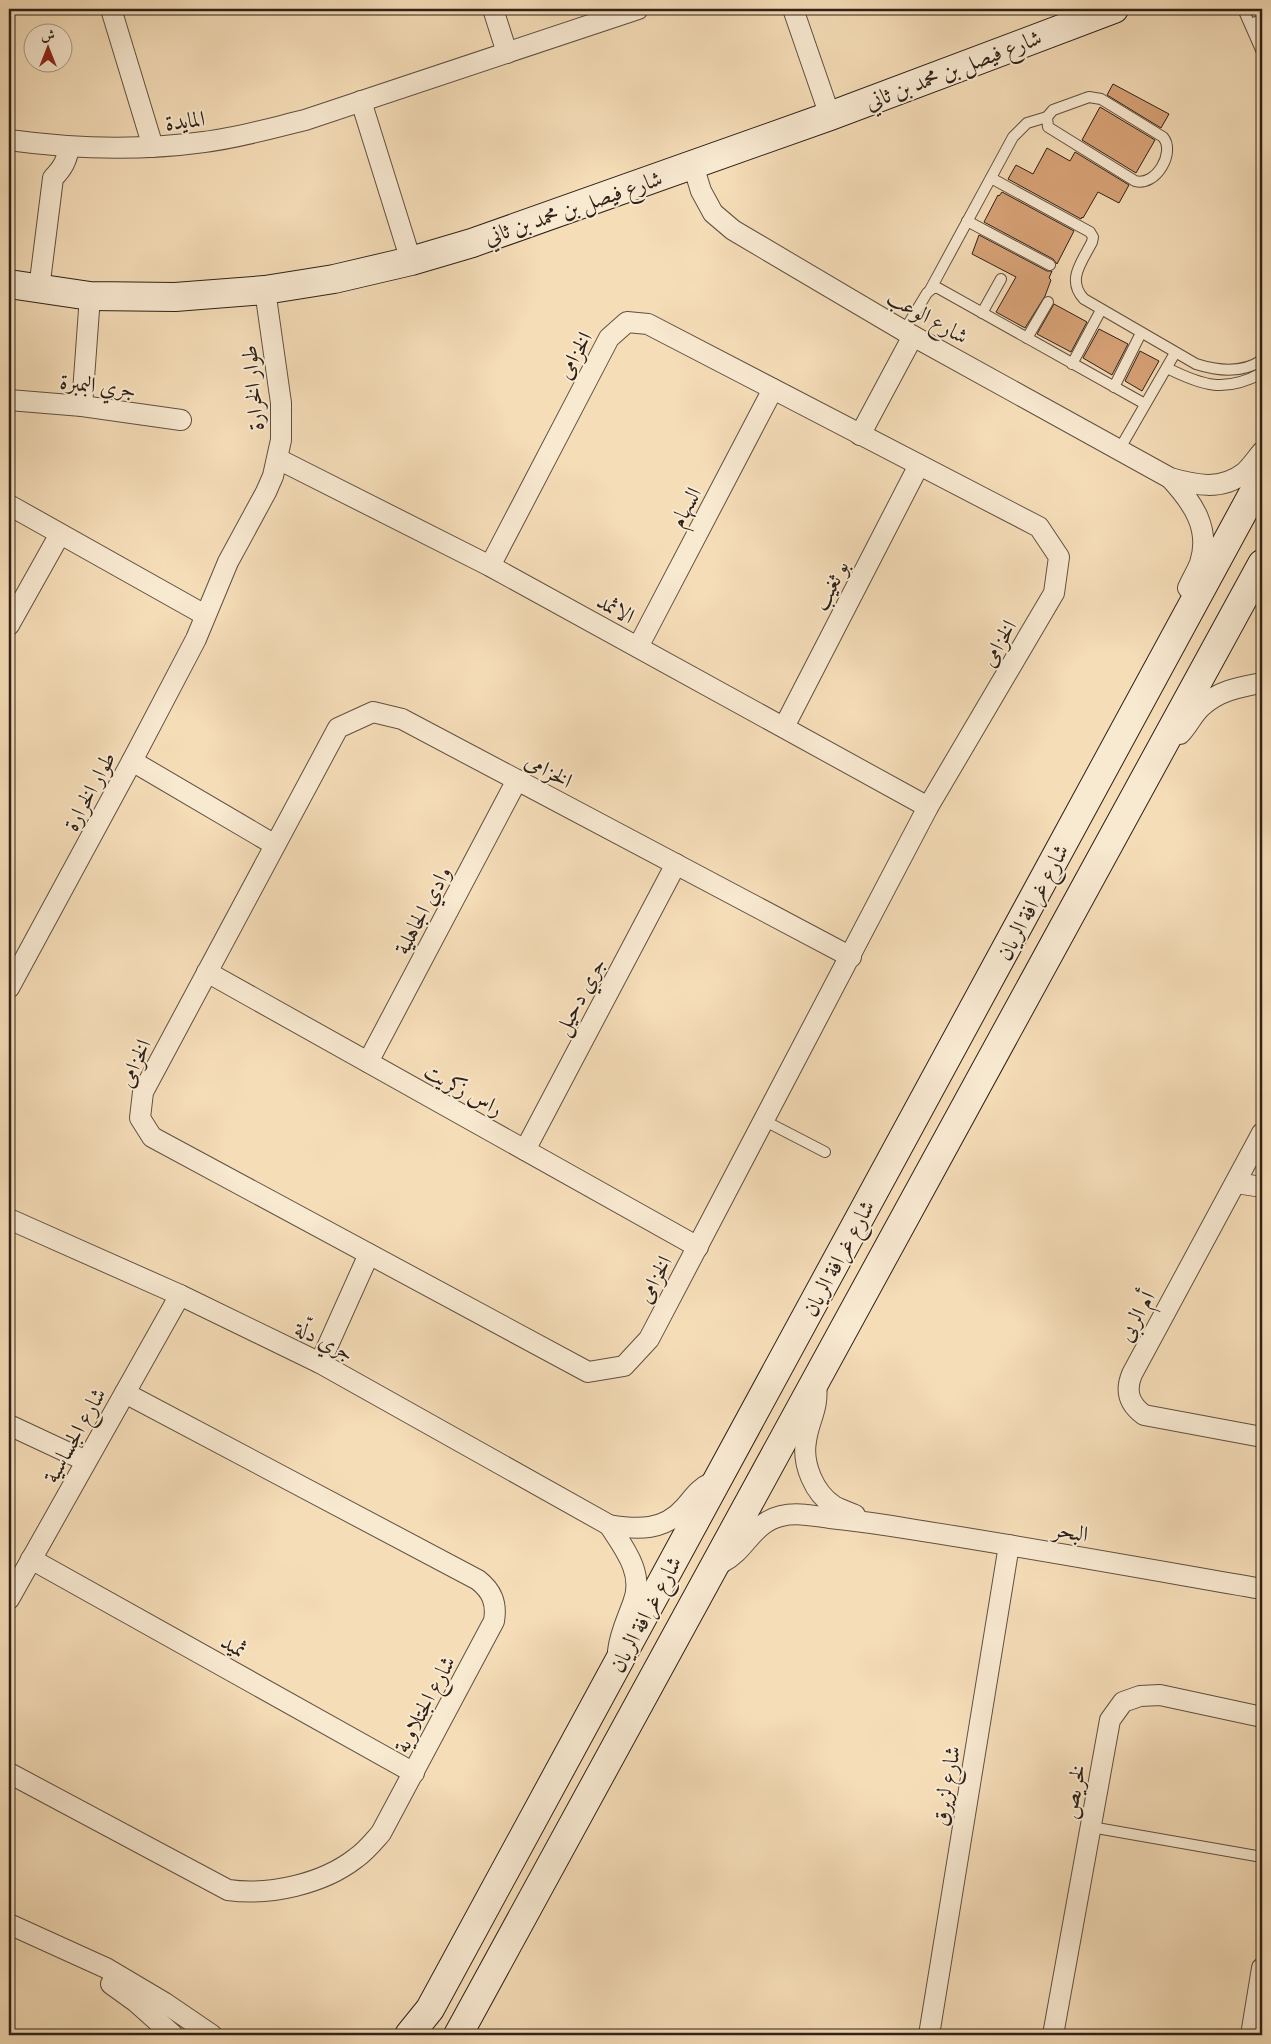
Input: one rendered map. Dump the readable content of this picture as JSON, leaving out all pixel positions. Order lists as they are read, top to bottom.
{
  "streets": {
    "main road": ["شارع فيصل بن محمد بن ثاني", "شارع غرافة الريان"],
    "street": [
      "المايدة",
      "شارع الوعب",
      "الخزامى",
      "جري البمبرة",
      "طوار الخرارة",
      "السهام",
      "بو ثغيب",
      "الاثمد",
      "وادي الجاهلية",
      "جري دحيل",
      "راس زكريت",
      "أم الربى",
      "جري دلّة",
      "شارع الجساسية",
      "البحر",
      "ثميد",
      "شارع الجتلاوية",
      "شارع لزيرق",
      "لخريص"
    ]
  },
  "crossings": [
    ["شارع فيصل بن محمد بن ثاني", "شارع الوعب"],
    ["شارع فيصل بن محمد بن ثاني", "طوار الخرارة"],
    ["شارع الوعب", "شارع غرافة الريان"],
    ["الخزامى", "السهام"],
    ["الخزامى", "بو ثغيب"],
    ["الخزامى", "الاثمد"],
    ["الخزامى", "وادي الجاهلية"],
    ["الخزامى", "جري دحيل"],
    ["الخزامى", "راس زكريت"],
    ["طوار الخرارة", "الاثمد"],
    ["السهام", "الاثمد"],
    ["بو ثغيب", "الاثمد"],
    ["شارع غرافة الريان", "جري دلّة"],
    ["شارع غرافة الريان", "البحر"],
    ["وادي الجاهلية", "راس زكريت"],
    ["جري دحيل", "راس زكريت"],
    ["جري دلّة", "شارع الجساسية"],
    ["شارع الجساسية", "ثميد"],
    ["شارع الجساسية", "شارع الجتلاوية"],
    ["البحر", "شارع لزيرق"],
    ["ثميد", "شارع الجتلاوية"]
  ],
  "north": "top"
}
